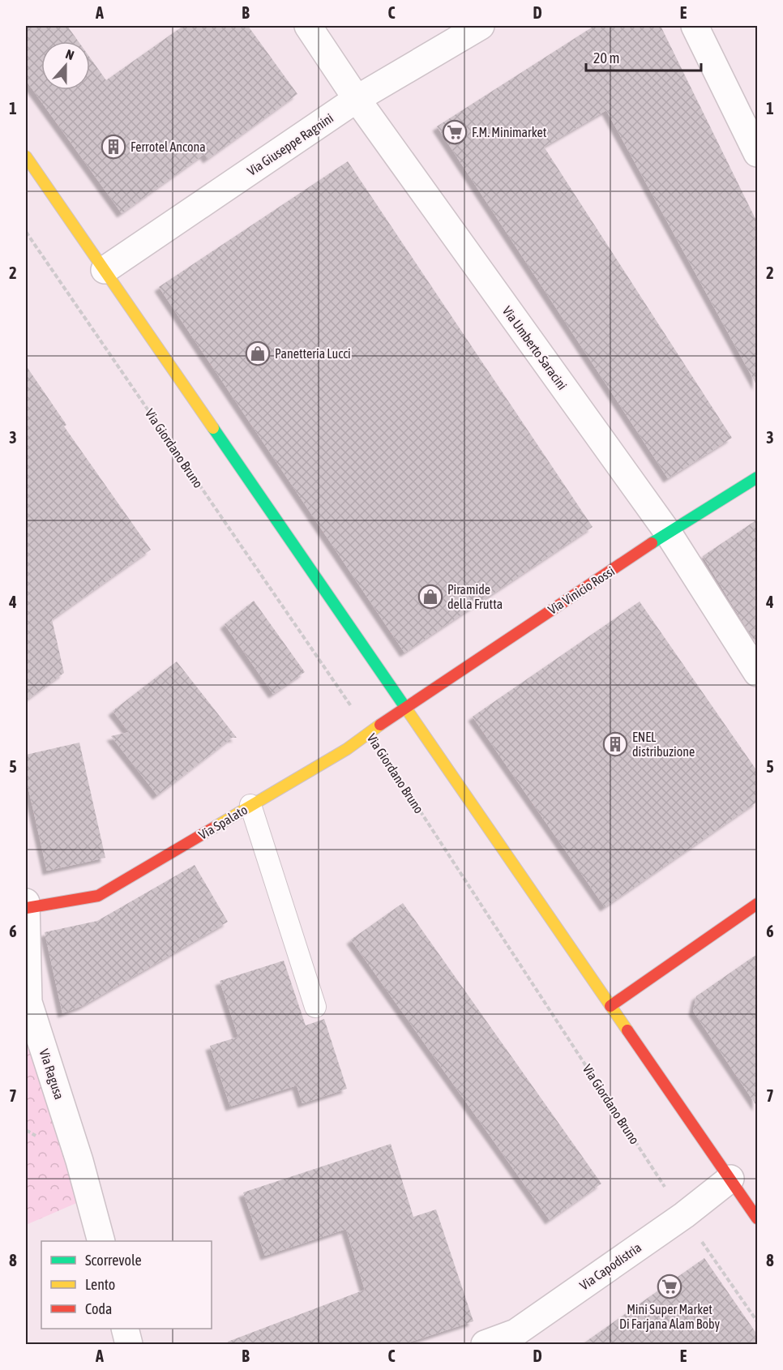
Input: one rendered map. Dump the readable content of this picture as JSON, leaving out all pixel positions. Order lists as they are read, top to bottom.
{
  "streets": {
    "main road": ["Via Vinicio Rossi", "Via Spalato"],
    "street": [
      "Via Giuseppe Ragnini",
      "Via Umberto Saracini",
      "Via Ragusa",
      "Via Capodistria"
    ],
    "path": ["Via Giordano Bruno"]
  },
  "crossings": [
    ["Via Giuseppe Ragnini", "Via Umberto Saracini"],
    ["Via Umberto Saracini", "Via Vinicio Rossi"],
    ["Via Giordano Bruno", "Via Spalato"],
    ["Via Giordano Bruno", "Via Capodistria"],
    ["Via Vinicio Rossi", "Via Spalato"],
    ["Via Spalato", "Via Ragusa"]
  ],
  "places": {
    "supermarket": ["F.M. Minimarket", "Mini Super Market Di Farjana Alam Boby"],
    "building": ["Ferrotel Ancona", "ENEL distribuzione"],
    "shop": ["Panetteria Lucci", "Piramide della Frutta"]
  },
  "legend": ["Scorrevole", "Lento", "Coda"],
  "scale_bar": "20 m",
  "north": "top",
  "grid": {
    "columns": [
      "A",
      "B",
      "C",
      "D",
      "E"
    ],
    "rows": [
      "1",
      "2",
      "3",
      "4",
      "5",
      "6",
      "7",
      "8"
    ]
  }
}
